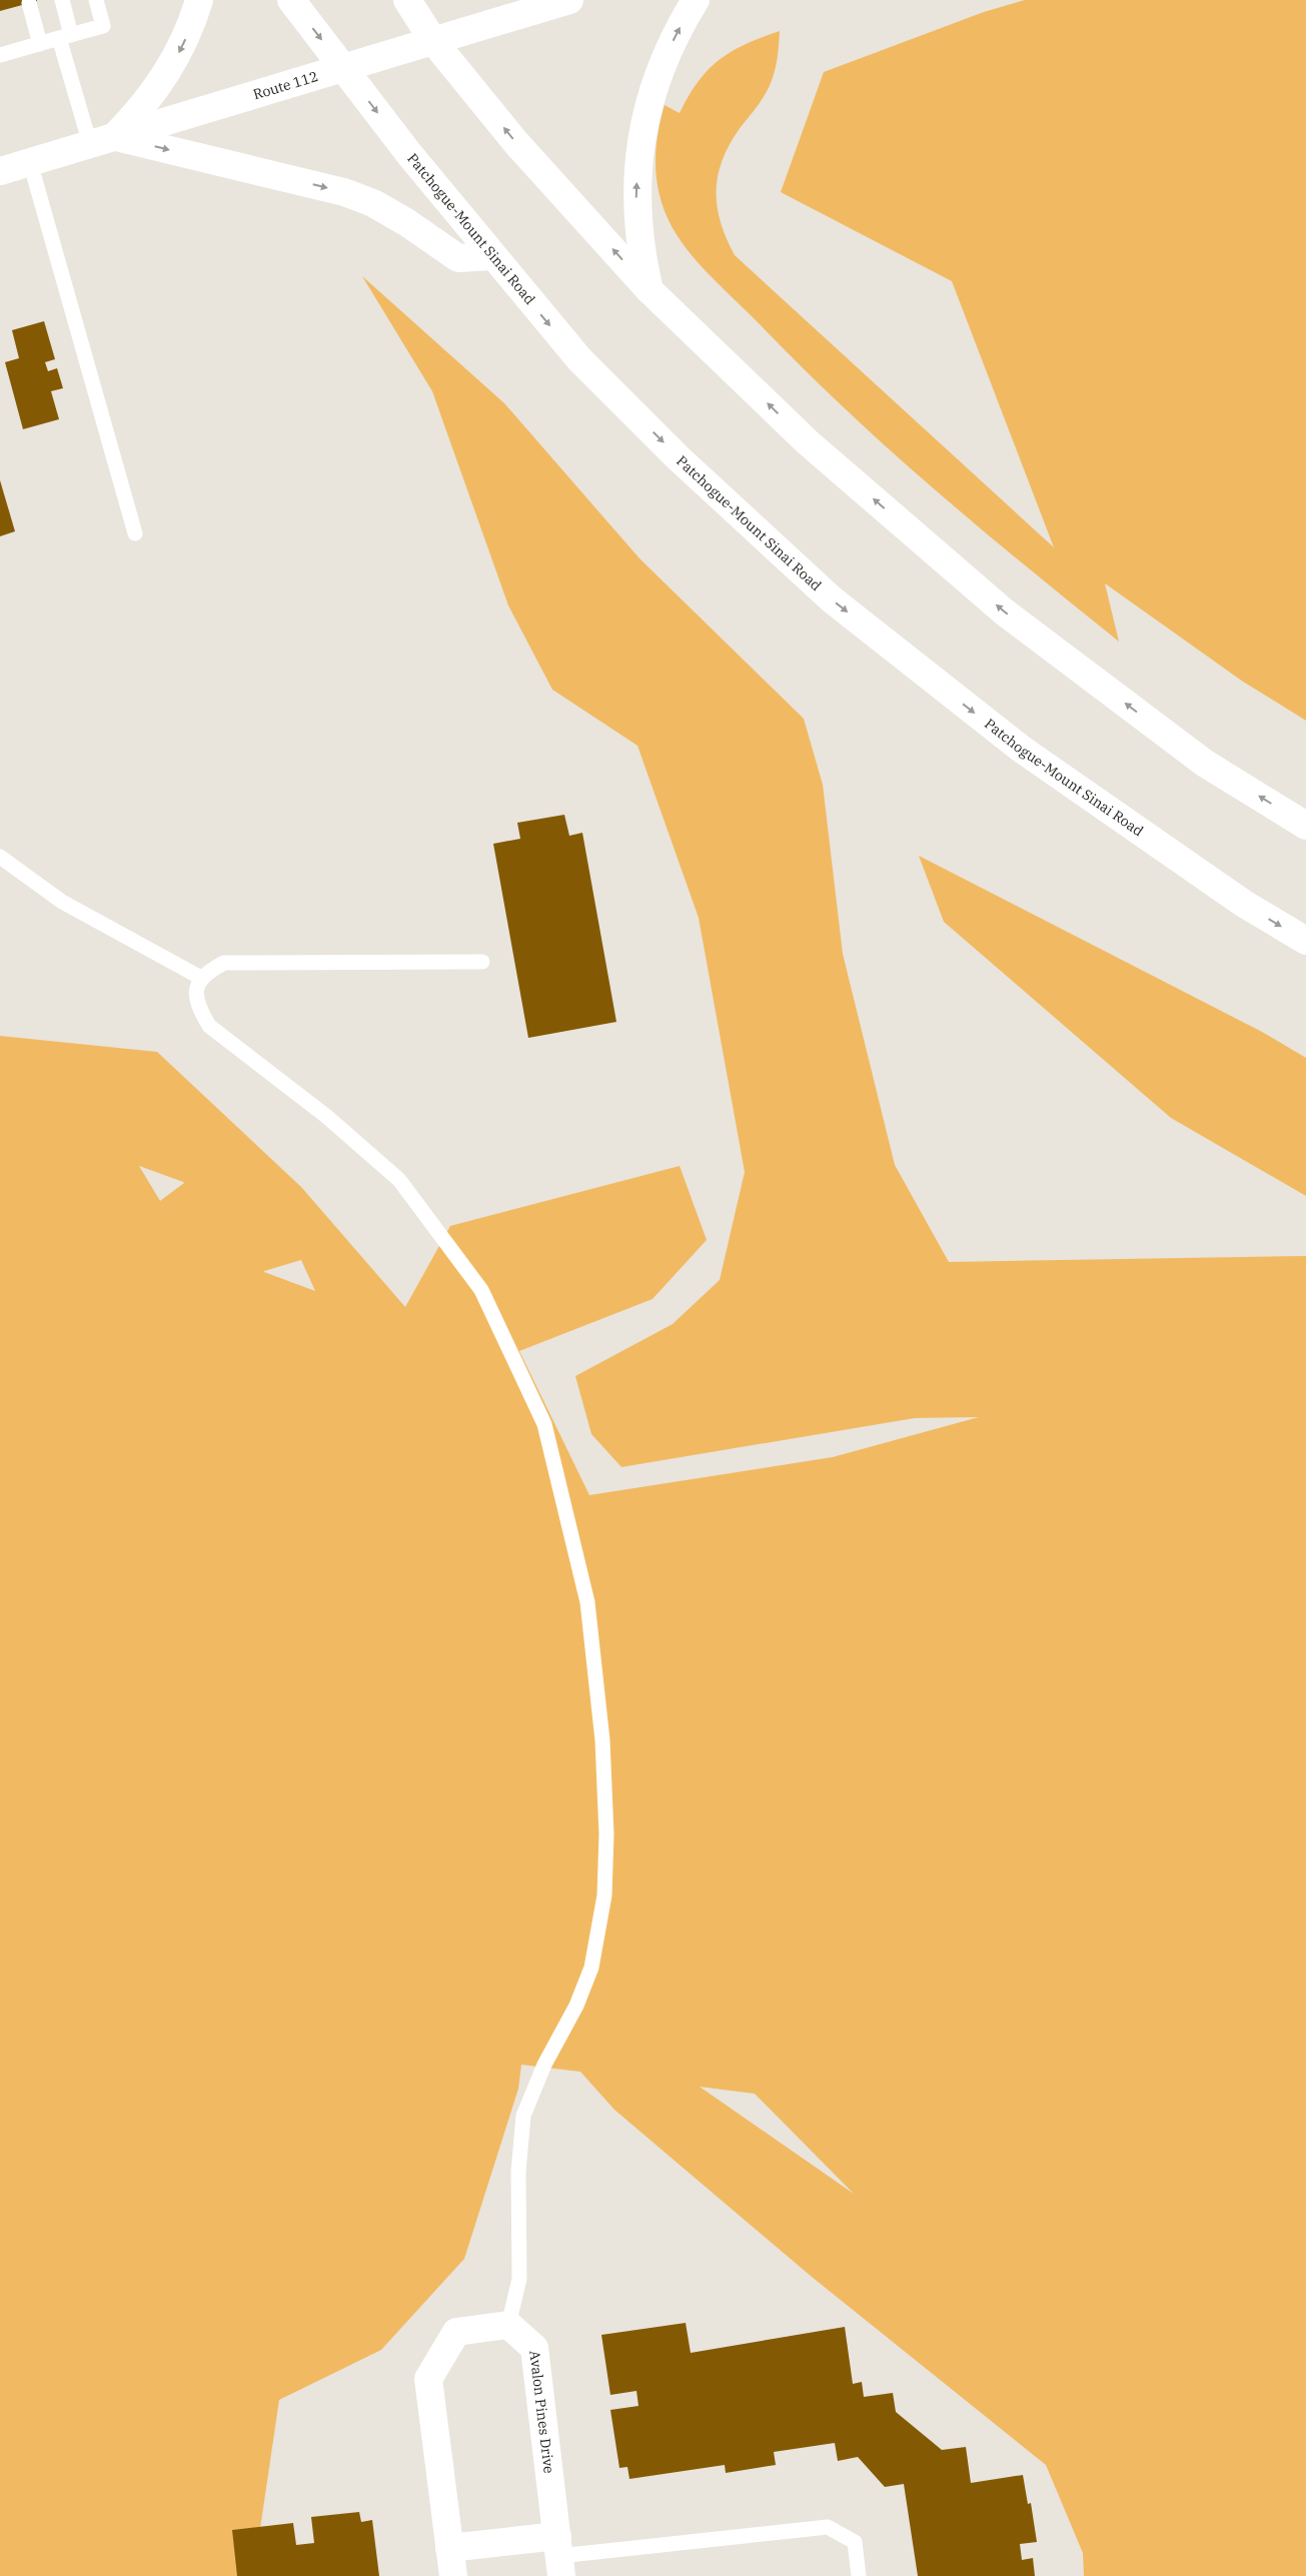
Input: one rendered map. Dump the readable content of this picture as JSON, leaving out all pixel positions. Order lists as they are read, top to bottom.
{
  "streets": {
    "main road": ["Route 112", "Patchogue-Mount Sinai Road", "Avalon Pines Drive"]
  },
  "crossings": [
    ["Route 112", "Patchogue-Mount Sinai Road"]
  ]
}
